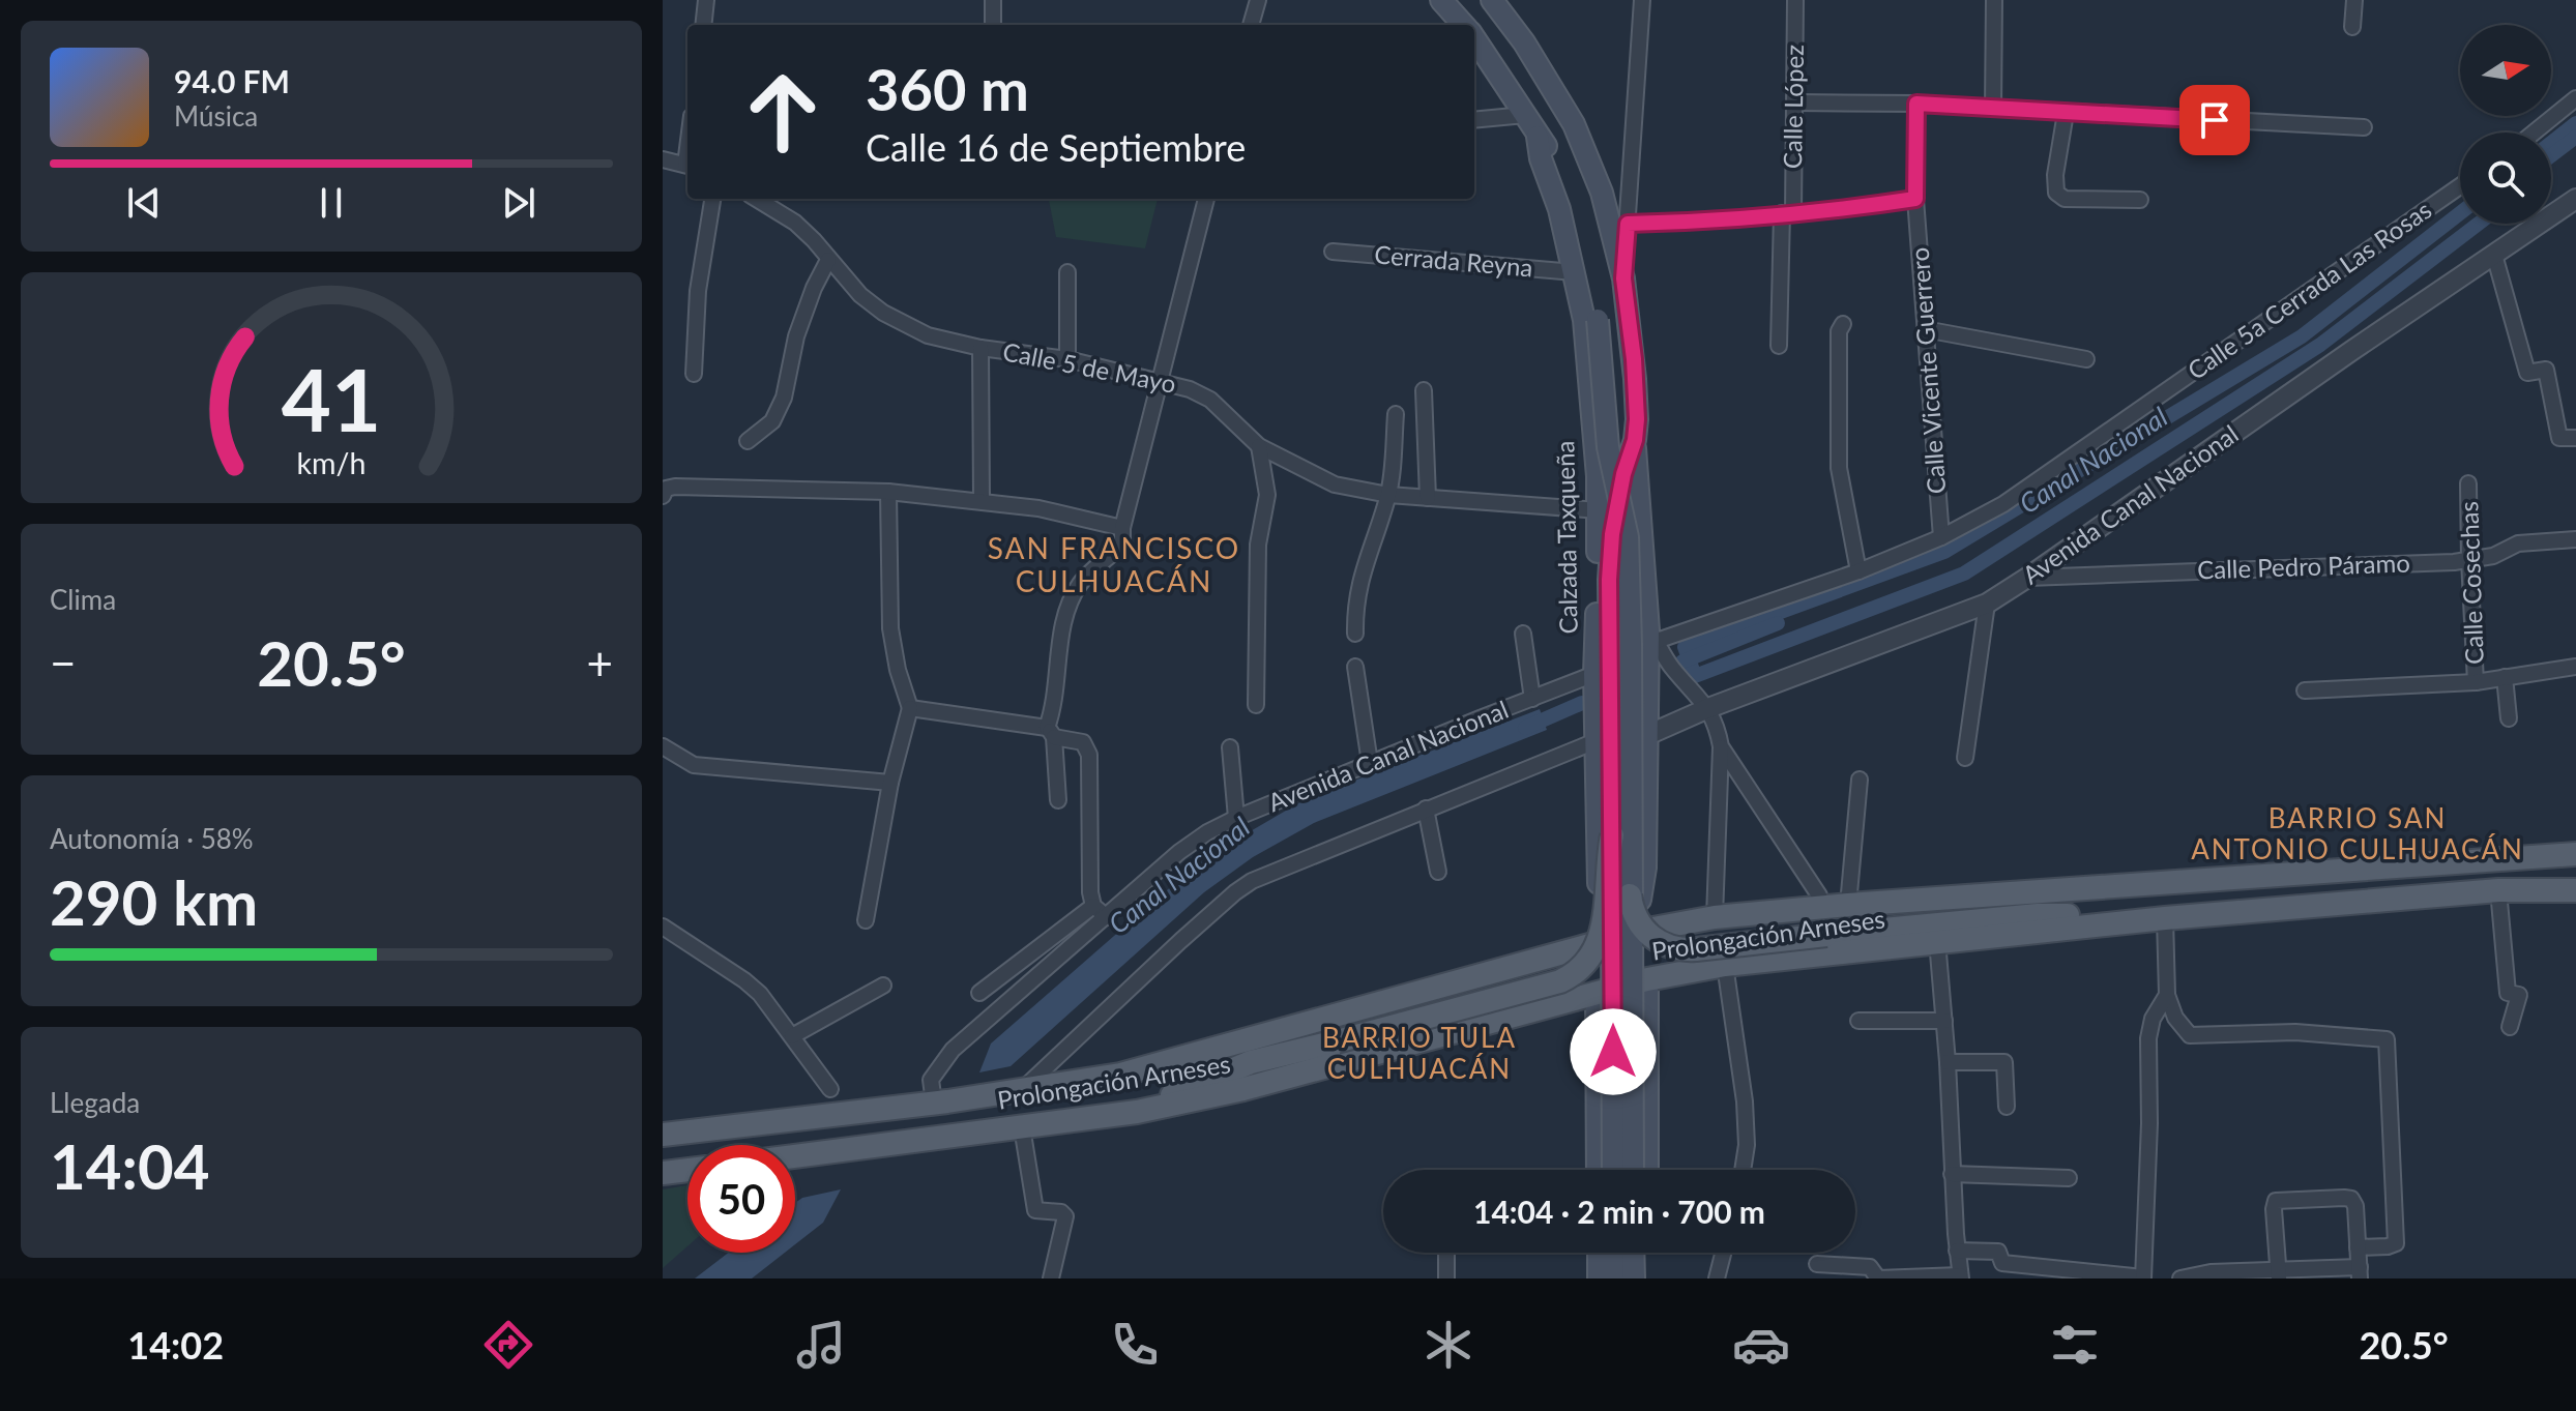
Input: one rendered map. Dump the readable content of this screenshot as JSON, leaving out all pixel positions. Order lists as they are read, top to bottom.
{
  "streets": {
    "main road": ["Calzada Taxqueña", "Prolongación Arneses"],
    "street": [
      "Calle López",
      "Cerrada Reyna",
      "Calle 5a Cerrada Las Rosas",
      "Calle 5 de Mayo",
      "Calle Vicente Guerrero",
      "Avenida Canal Nacional",
      "Calle Pedro Páramo",
      "Calle Cosechas"
    ]
  },
  "crossings": [
    ["Cerrada Reyna", "Calzada Taxqueña"],
    ["Calle 5a Cerrada Las Rosas", "Calle Vicente Guerrero"],
    ["Calle 5a Cerrada Las Rosas", "Calzada Taxqueña"],
    ["Calle 5 de Mayo", "Calzada Taxqueña"],
    ["Avenida Canal Nacional", "Calzada Taxqueña"],
    ["Avenida Canal Nacional", "Calle Pedro Páramo"],
    ["Avenida Canal Nacional", "Prolongación Arneses"],
    ["Calzada Taxqueña", "Prolongación Arneses"],
    ["Calle Pedro Páramo", "Calle Cosechas"]
  ],
  "districts": ["SAN FRANCISCO CULHUACÁN", "BARRIO SAN ANTONIO CULHUACÁN", "BARRIO TULA CULHUACÁN"],
  "water": ["Canal Nacional"],
  "north": "right",
  "page": {
    "turn": ["360 m", "Calle 16 de Septiembre"],
    "song": ["94.0 FM", "Música"],
    "tile": [
      "Clima",
      ["Autonomía · 58%", "290 km"],
      ["Llegada", "14:04"]
    ],
    "heat": ["−", "20.5°", "+"],
    "limit": "50",
    "trip": "14:04 · 2 min · 700 m",
    "tabs": ["14:02", "20.5°"],
    "gauge": ["41", "km/h"]
  }
}
